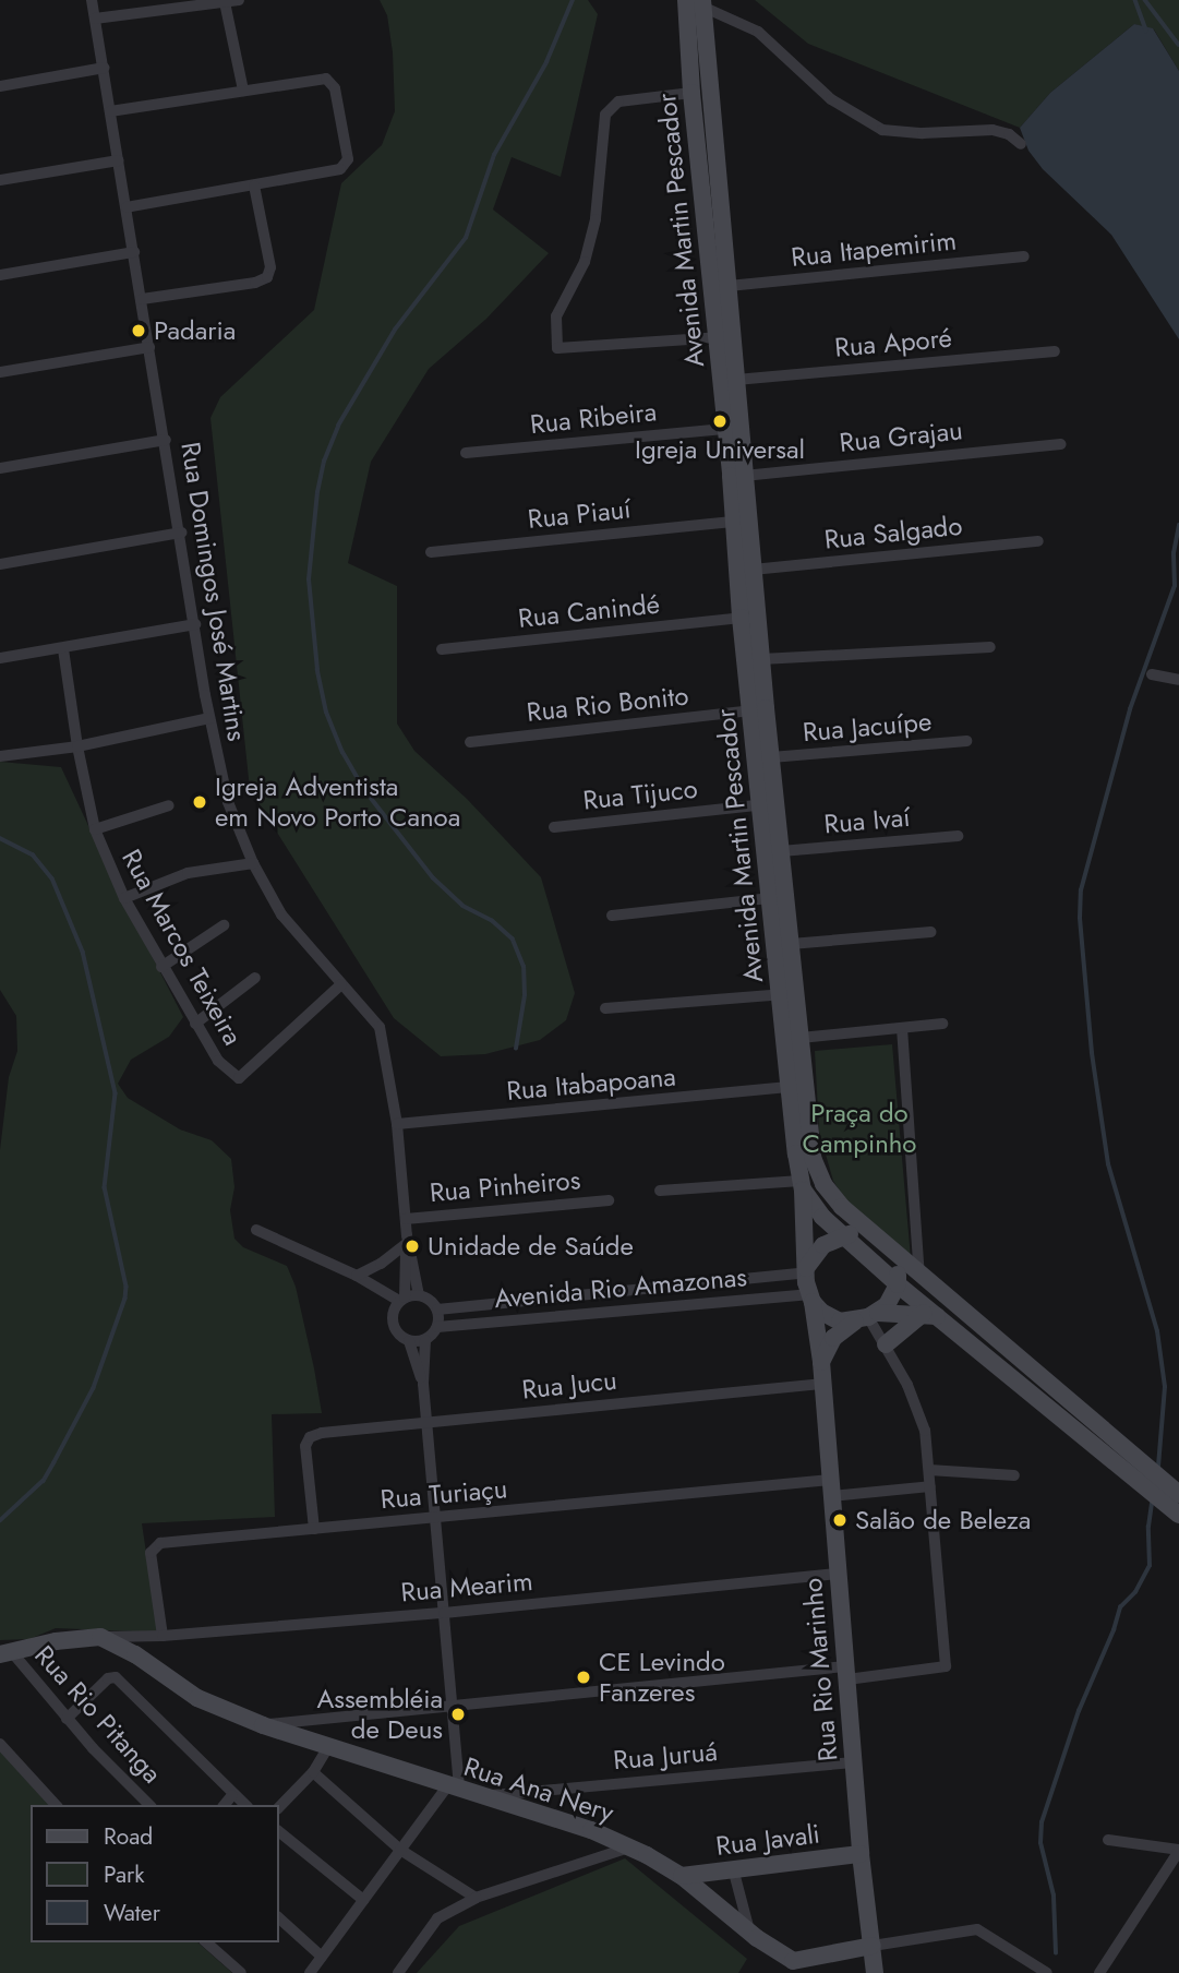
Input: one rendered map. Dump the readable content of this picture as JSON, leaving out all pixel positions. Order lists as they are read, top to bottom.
{
  "streets": {
    "street": [
      "Avenida Martin Pescador",
      "Rua Itapemirim",
      "Rua Aporé",
      "Rua Ribeira",
      "Rua Grajau",
      "Rua Piauí",
      "Rua Salgado",
      "Rua Domingos José Martins",
      "Rua Canindé",
      "Rua Rio Bonito",
      "Rua Jacuípe",
      "Rua Tijuco",
      "Rua Ivaí",
      "Rua Marcos Teixeira",
      "Rua Itabapoana",
      "Rua Pinheiros",
      "Avenida Rio Amazonas",
      "Rua Jucu",
      "Rua Turiaçu",
      "Rua Mearim",
      "Rua Rio Marinho",
      "Rua Rio Pitanga",
      "Rua Juruá",
      "Rua Ana Nery",
      "Rua Javali"
    ]
  },
  "crossings": [
    ["Avenida Martin Pescador", "Rua Itapemirim"],
    ["Avenida Martin Pescador", "Rua Aporé"],
    ["Avenida Martin Pescador", "Rua Ribeira"],
    ["Avenida Martin Pescador", "Rua Grajau"],
    ["Avenida Martin Pescador", "Rua Piauí"],
    ["Avenida Martin Pescador", "Rua Salgado"],
    ["Avenida Martin Pescador", "Rua Canindé"],
    ["Avenida Martin Pescador", "Rua Rio Bonito"],
    ["Avenida Martin Pescador", "Rua Jacuípe"],
    ["Avenida Martin Pescador", "Rua Tijuco"],
    ["Avenida Martin Pescador", "Rua Ivaí"],
    ["Avenida Martin Pescador", "Rua Itabapoana"],
    ["Avenida Martin Pescador", "Avenida Rio Amazonas"],
    ["Avenida Martin Pescador", "Rua Rio Marinho"],
    ["Rua Domingos José Martins", "Rua Marcos Teixeira"],
    ["Rua Domingos José Martins", "Rua Itabapoana"],
    ["Rua Domingos José Martins", "Rua Pinheiros"],
    ["Rua Domingos José Martins", "Avenida Rio Amazonas"],
    ["Avenida Rio Amazonas", "Rua Rio Marinho"],
    ["Rua Jucu", "Rua Turiaçu"],
    ["Rua Jucu", "Rua Rio Marinho"],
    ["Rua Turiaçu", "Rua Mearim"],
    ["Rua Turiaçu", "Rua Rio Marinho"],
    ["Rua Mearim", "Rua Rio Marinho"],
    ["Rua Mearim", "Rua Ana Nery"],
    ["Rua Rio Marinho", "Rua Juruá"],
    ["Rua Rio Marinho", "Rua Ana Nery"],
    ["Rua Rio Marinho", "Rua Javali"],
    ["Rua Juruá", "Rua Ana Nery"],
    ["Rua Ana Nery", "Rua Javali"]
  ],
  "parks": ["Praça do Campinho"],
  "places": [
    "Padaria",
    "Igreja Universal",
    "Igreja Adventista em Novo Porto Canoa",
    "Unidade de Saúde",
    "Salão de Beleza",
    "CE Levindo Fanzeres",
    "Assembléia de Deus"
  ],
  "legend": ["Road", "Park", "Water"]
}
